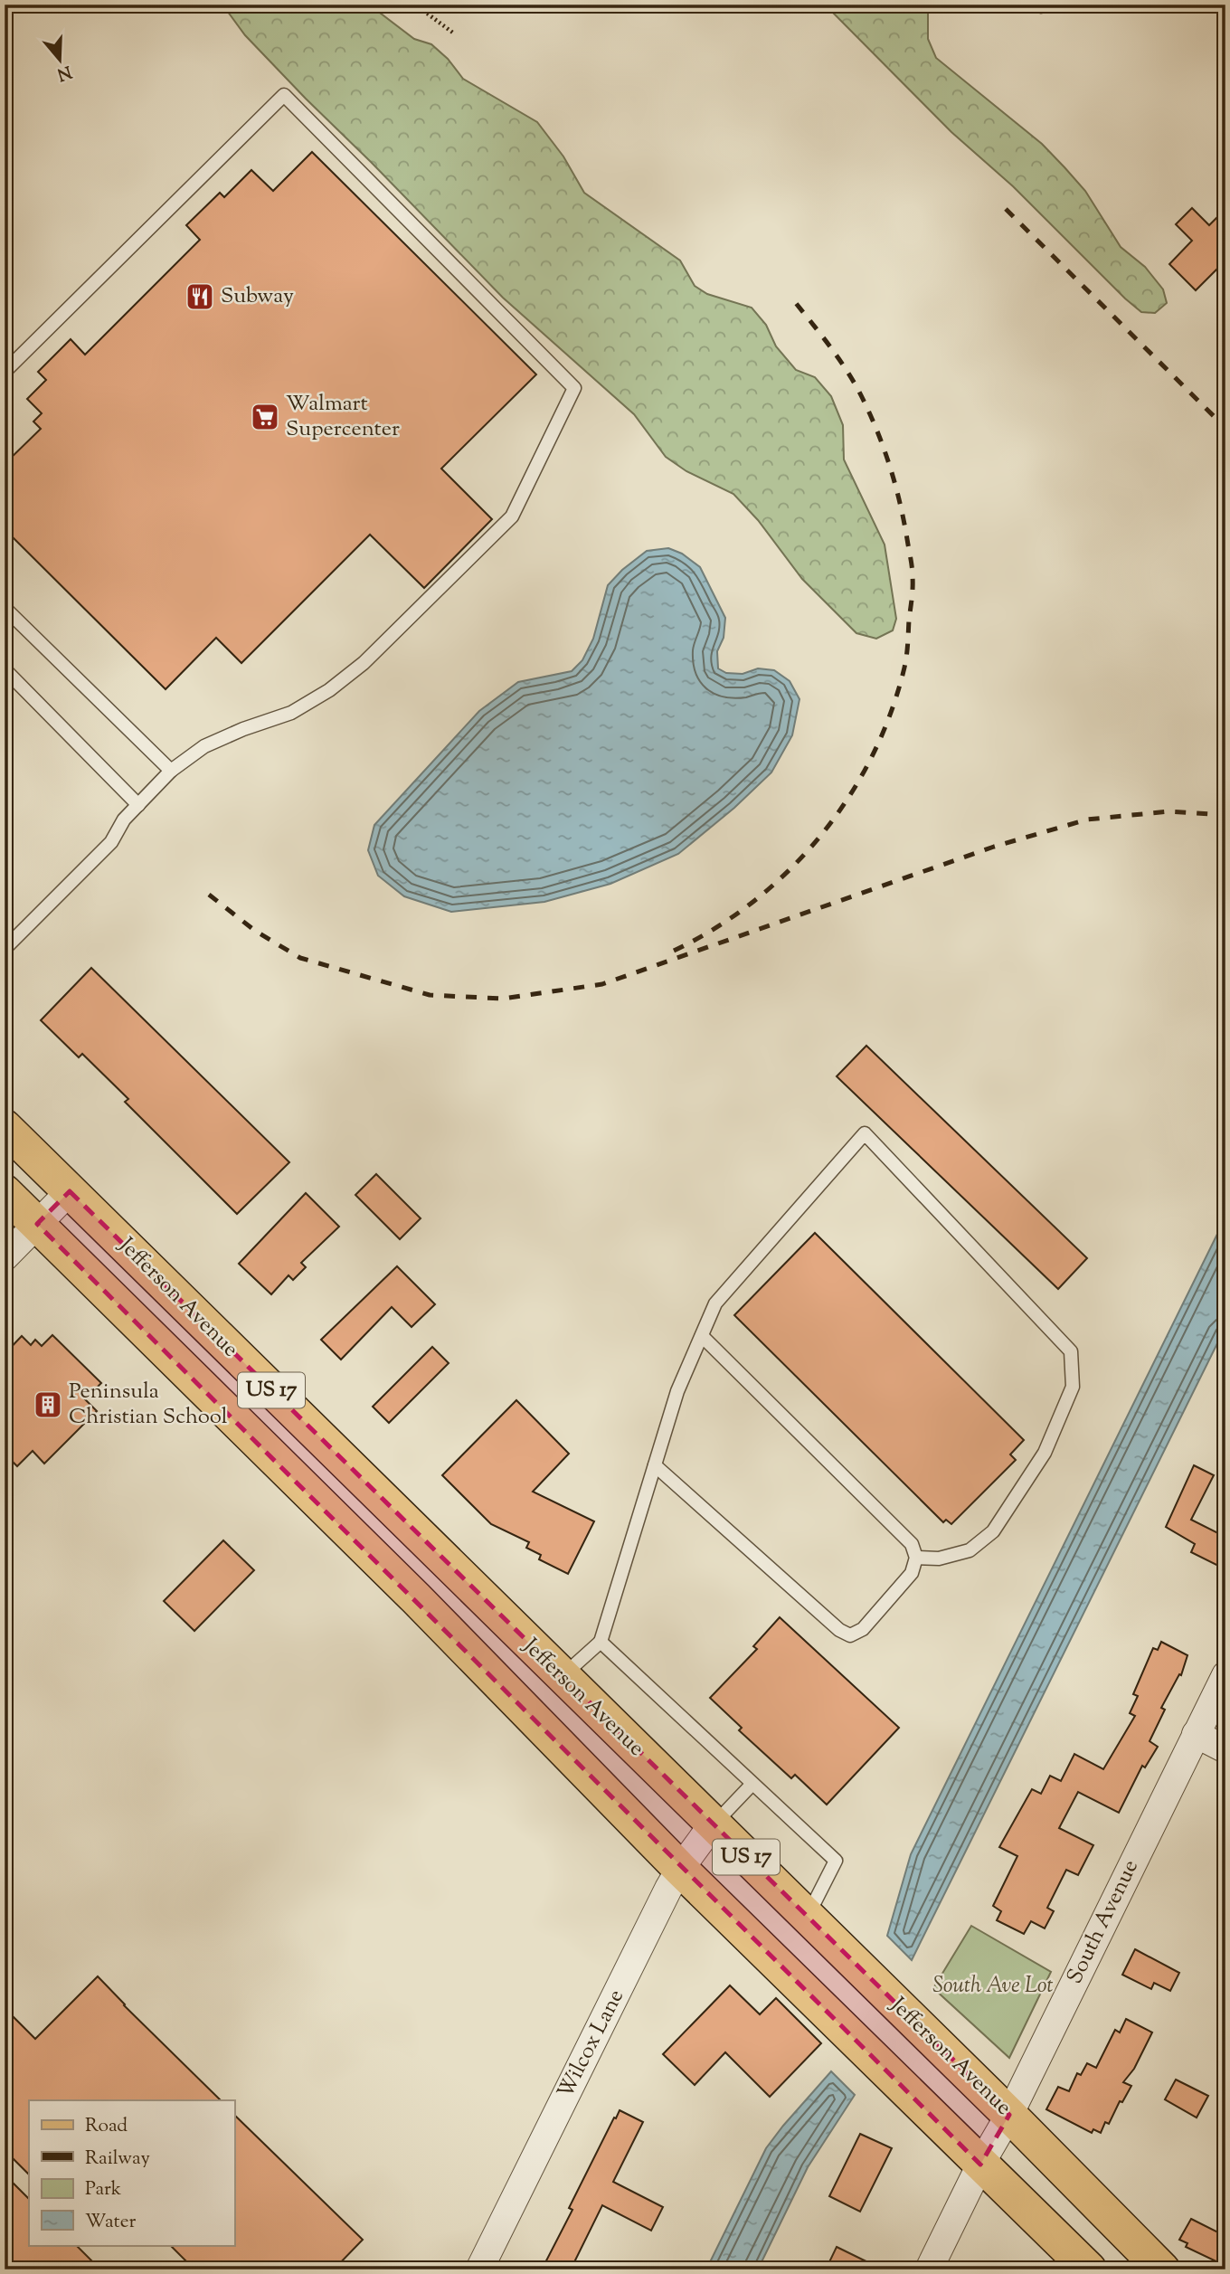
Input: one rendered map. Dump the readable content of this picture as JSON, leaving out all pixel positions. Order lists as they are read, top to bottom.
{
  "streets": {
    "main road": ["Jefferson Avenue", "US 17"],
    "street": ["South Avenue", "Wilcox Lane"]
  },
  "crossings": [
    ["Jefferson Avenue", "South Avenue"],
    ["Jefferson Avenue", "Wilcox Lane"],
    ["US 17", "South Avenue"],
    ["US 17", "Wilcox Lane"]
  ],
  "parks": ["South Ave Lot"],
  "places": {
    "restaurant": ["Subway"],
    "supermarket": ["Walmart Supercenter"],
    "building": ["Peninsula Christian School"]
  },
  "legend": [
    "Road",
    "Railway",
    "Park",
    "Water"
  ],
  "north": "bottom"
}
